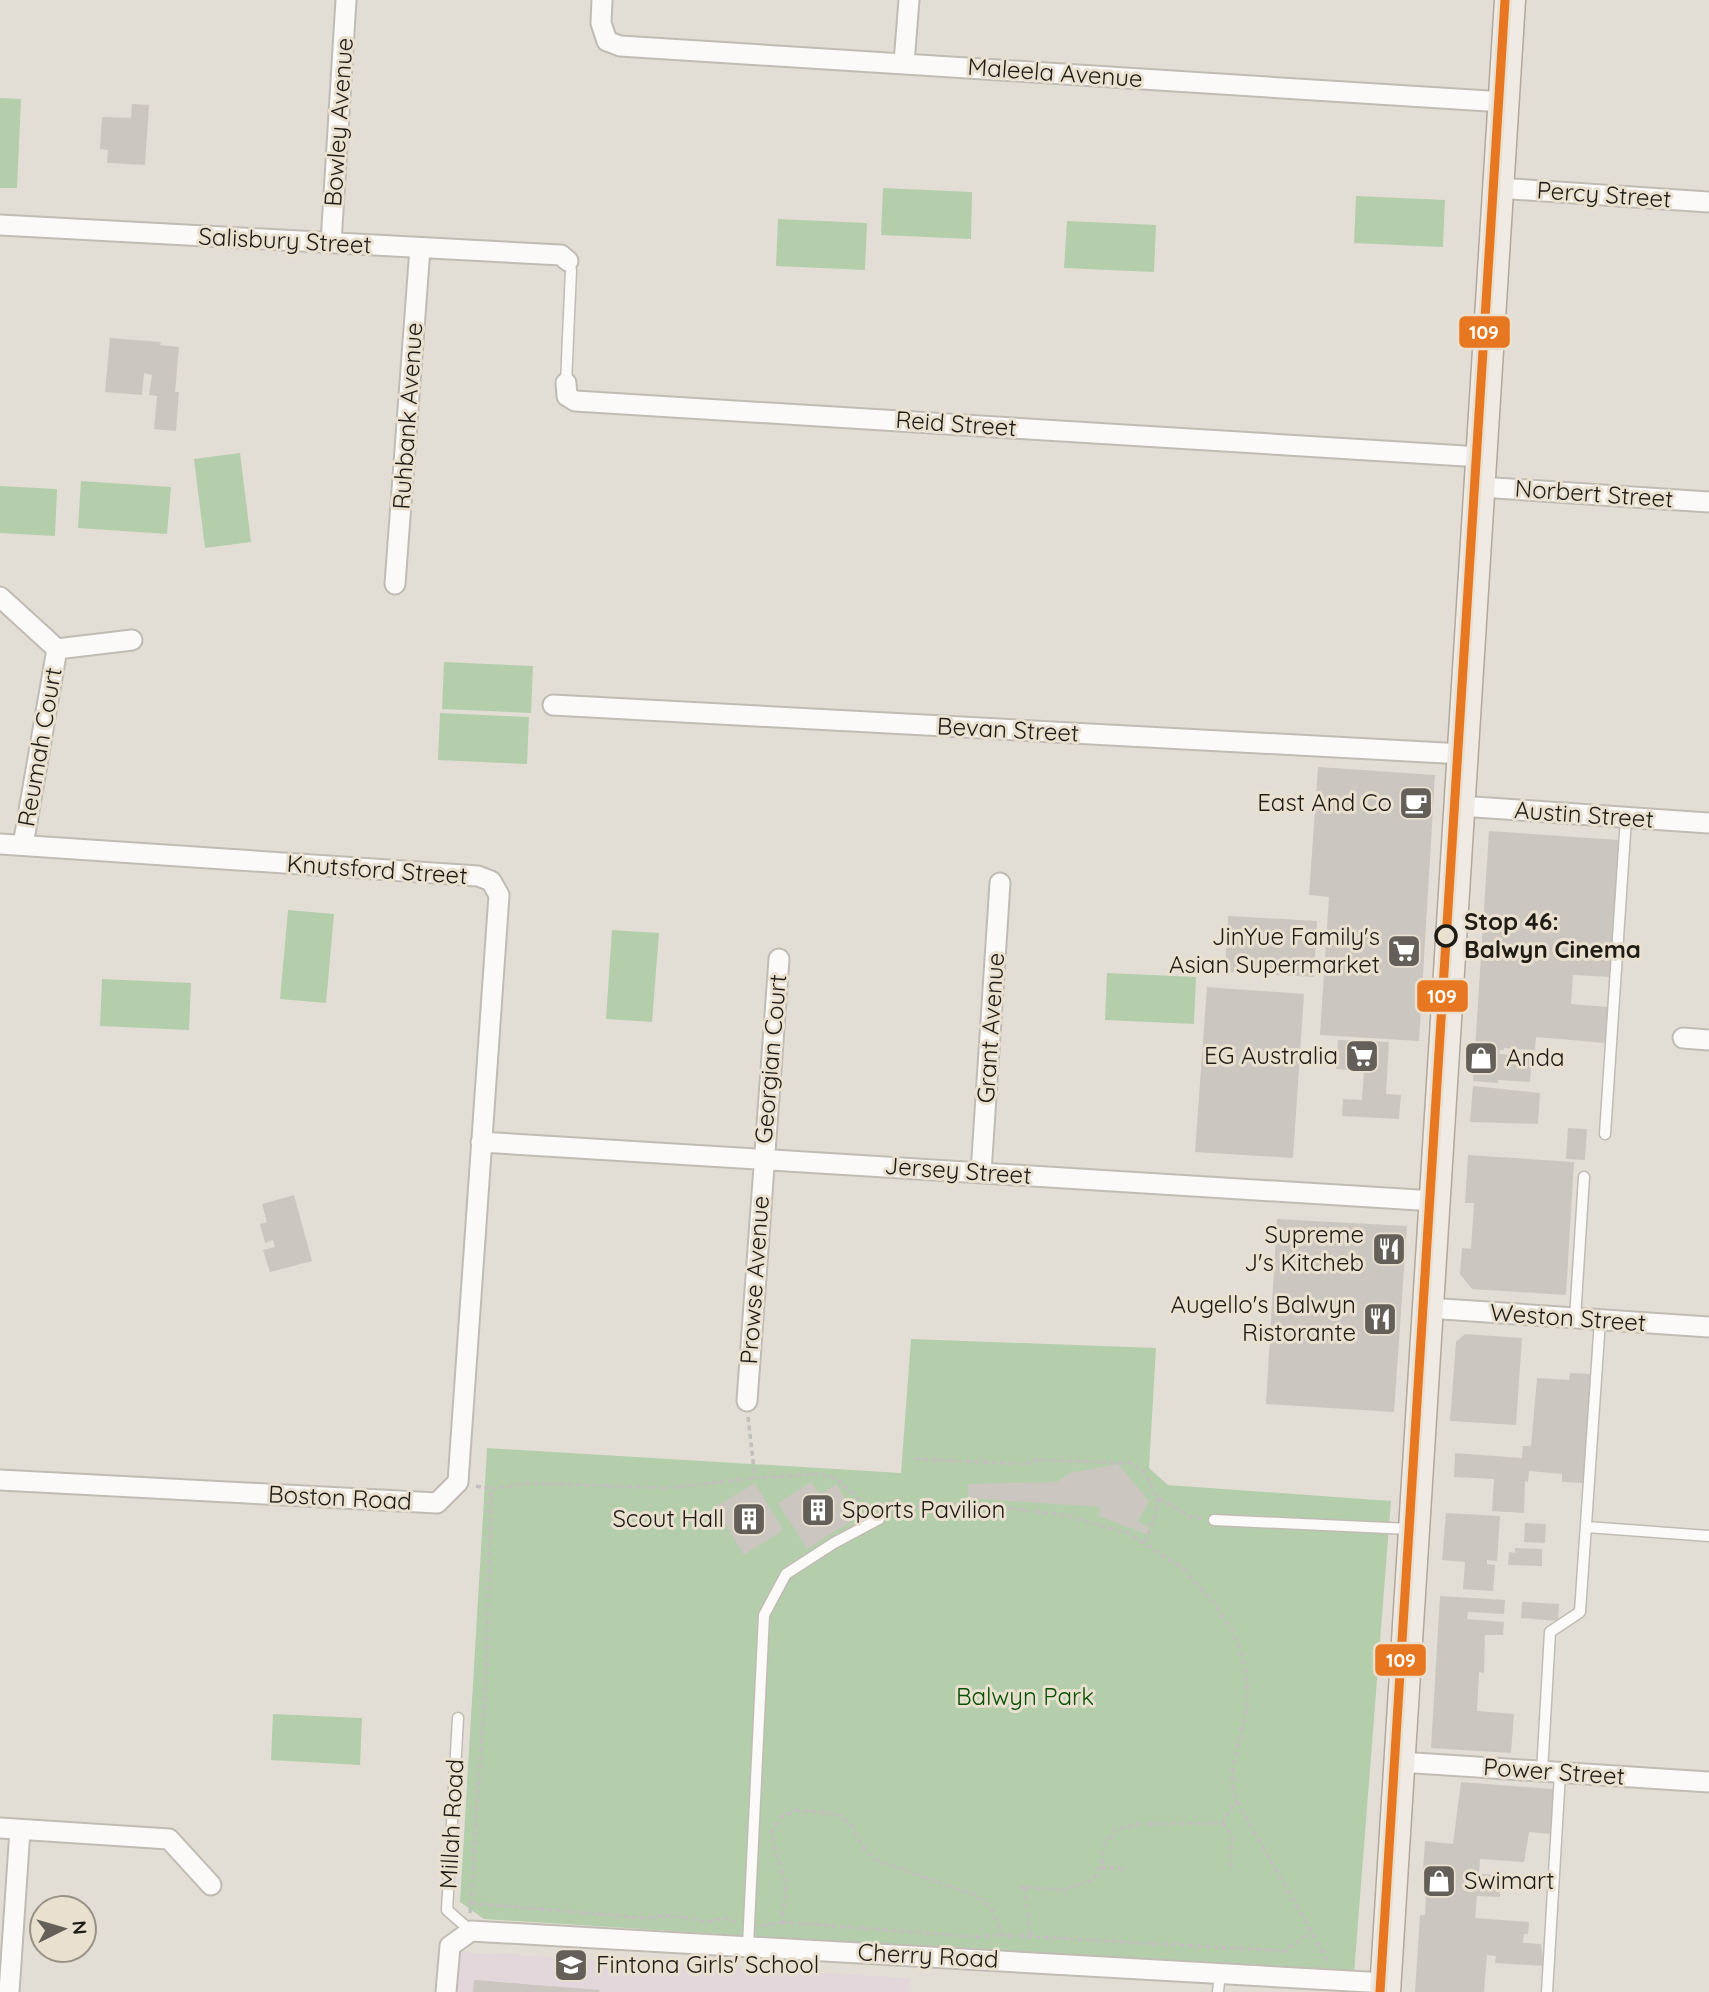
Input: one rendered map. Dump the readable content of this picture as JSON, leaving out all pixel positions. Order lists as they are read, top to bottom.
{
  "streets": {
    "street": [
      "Maleela Avenue",
      "Bowley Avenue",
      "Percy Street",
      "Salisbury Street",
      "Ruhbank Avenue",
      "Reid Street",
      "Norbert Street",
      "Bevan Street",
      "Reumah Court",
      "Austin Street",
      "Knutsford Street",
      "Grant Avenue",
      "Georgian Court",
      "Jersey Street",
      "Prowse Avenue",
      "Weston Street",
      "Boston Road",
      "Power Street",
      "Cherry Road"
    ],
    "lane": ["Millah Road"]
  },
  "crossings": [
    ["Bowley Avenue", "Salisbury Street"],
    ["Salisbury Street", "Ruhbank Avenue"],
    ["Salisbury Street", "Reid Street"],
    ["Reumah Court", "Knutsford Street"],
    ["Knutsford Street", "Jersey Street"],
    ["Knutsford Street", "Boston Road"],
    ["Grant Avenue", "Jersey Street"],
    ["Georgian Court", "Jersey Street"],
    ["Georgian Court", "Prowse Avenue"],
    ["Jersey Street", "Prowse Avenue"],
    ["Jersey Street", "Boston Road"],
    ["Millah Road", "Cherry Road"]
  ],
  "parks": ["Balwyn Park"],
  "places": {
    "cafe": ["East And Co"],
    "other": ["Stop 46: Balwyn Cinema"],
    "supermarket": ["JinYue Family's Asian Supermarket", "EG Australia"],
    "shop": ["Anda", "Swimart"],
    "restaurant": ["Supreme J's Kitcheb", "Augello's Balwyn Ristorante"],
    "building": ["Sports Pavilion", "Scout Hall"],
    "school or university": ["Fintona Girls' School"]
  },
  "lines": ["transit line 109"],
  "north": "right"
}
